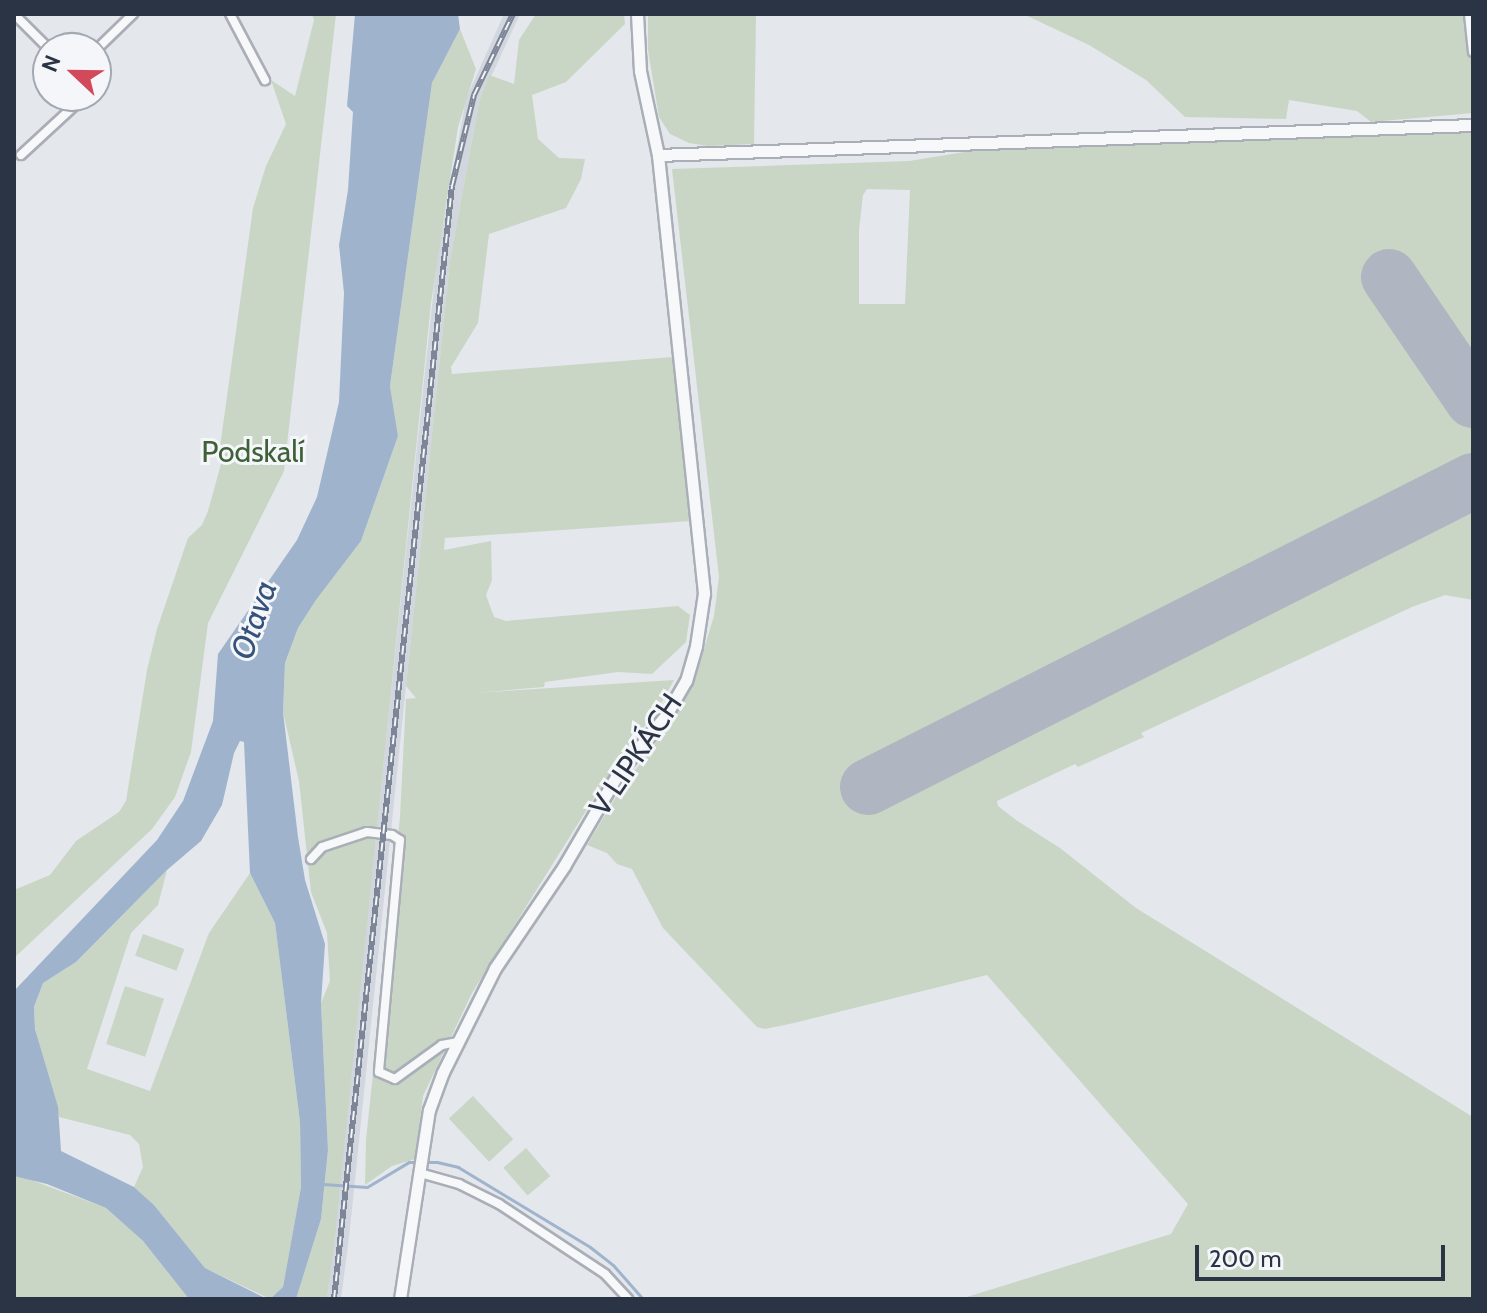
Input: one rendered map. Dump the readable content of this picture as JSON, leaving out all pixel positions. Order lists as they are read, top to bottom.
{
  "streets": {
    "street": ["V LIPKÁCH"]
  },
  "water": ["Otava"],
  "parks": ["Podskalí"],
  "scale_bar": "200 m",
  "north": "left"
}
